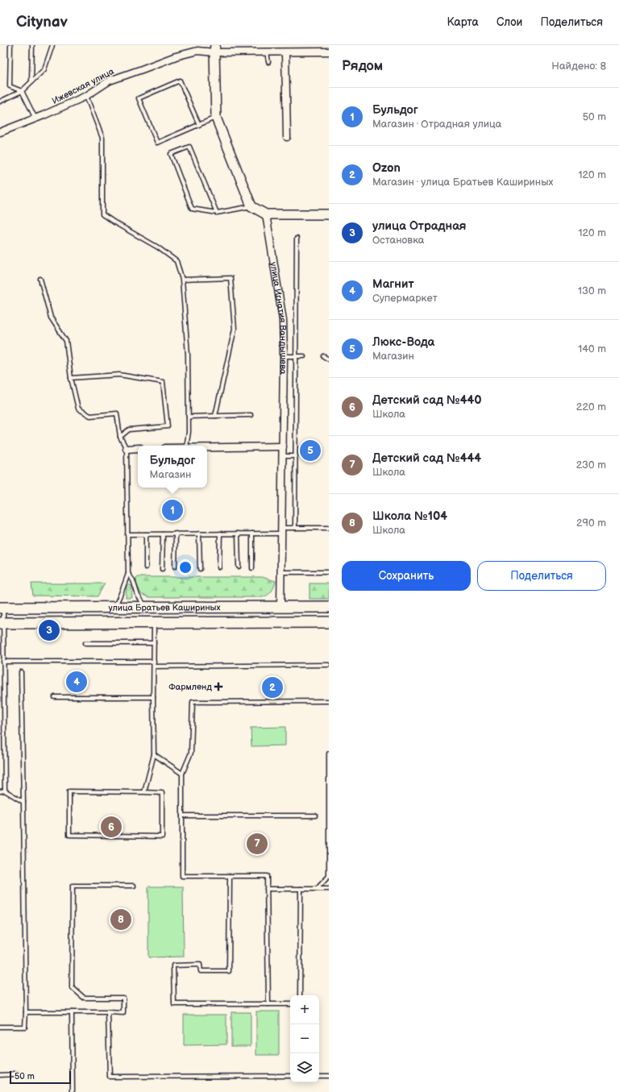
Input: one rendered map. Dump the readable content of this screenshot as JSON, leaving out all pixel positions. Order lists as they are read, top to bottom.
{
  "streets": {
    "main road": ["улица Братьев Кашириных"],
    "street": ["Ижевская улица", "улица Игнатия Вандышева"]
  },
  "crossings": [
    ["улица Игнатия Вандышева", "улица Братьев Кашириных"]
  ],
  "places": {
    "health": ["Фармленд"]
  },
  "scale_bar": "50 m",
  "page": {
    "header": "Citynav",
    "nav": ["Карта", "Слои", "Поделиться"],
    "heading": ["Рядом", "Найдено: 8"],
    "list": [
      {
        "mark": "1",
        "name": "Бульдог",
        "note": "Магазин · Отрадная улица",
        "value": "50 m"
      },
      {
        "mark": "2",
        "name": "Ozon",
        "note": "Магазин · улица Братьев Кашириных",
        "value": "120 m"
      },
      {
        "mark": "3",
        "name": "улица Отрадная",
        "note": "Остановка",
        "value": "120 m"
      },
      {
        "mark": "4",
        "name": "Магнит",
        "note": "Супермаркет",
        "value": "130 m"
      },
      {
        "mark": "5",
        "name": "Люкс-Вода",
        "note": "Магазин",
        "value": "140 m"
      },
      {
        "mark": "6",
        "name": "Детский сад №440",
        "note": "Школа",
        "value": "220 m"
      },
      {
        "mark": "7",
        "name": "Детский сад №444",
        "note": "Школа",
        "value": "230 m"
      },
      {
        "mark": "8",
        "name": "Школа №104",
        "note": "Школа",
        "value": "290 m"
      }
    ],
    "pins": [
      "5",
      "1",
      "3",
      "4",
      "2",
      "6",
      "7",
      "8"
    ],
    "popup": ["Бульдог", "Магазин"],
    "buttons": ["Сохранить", "Поделиться"],
    "map_buttons": ["+", "−"],
    "scale": "50 m"
  }
}
